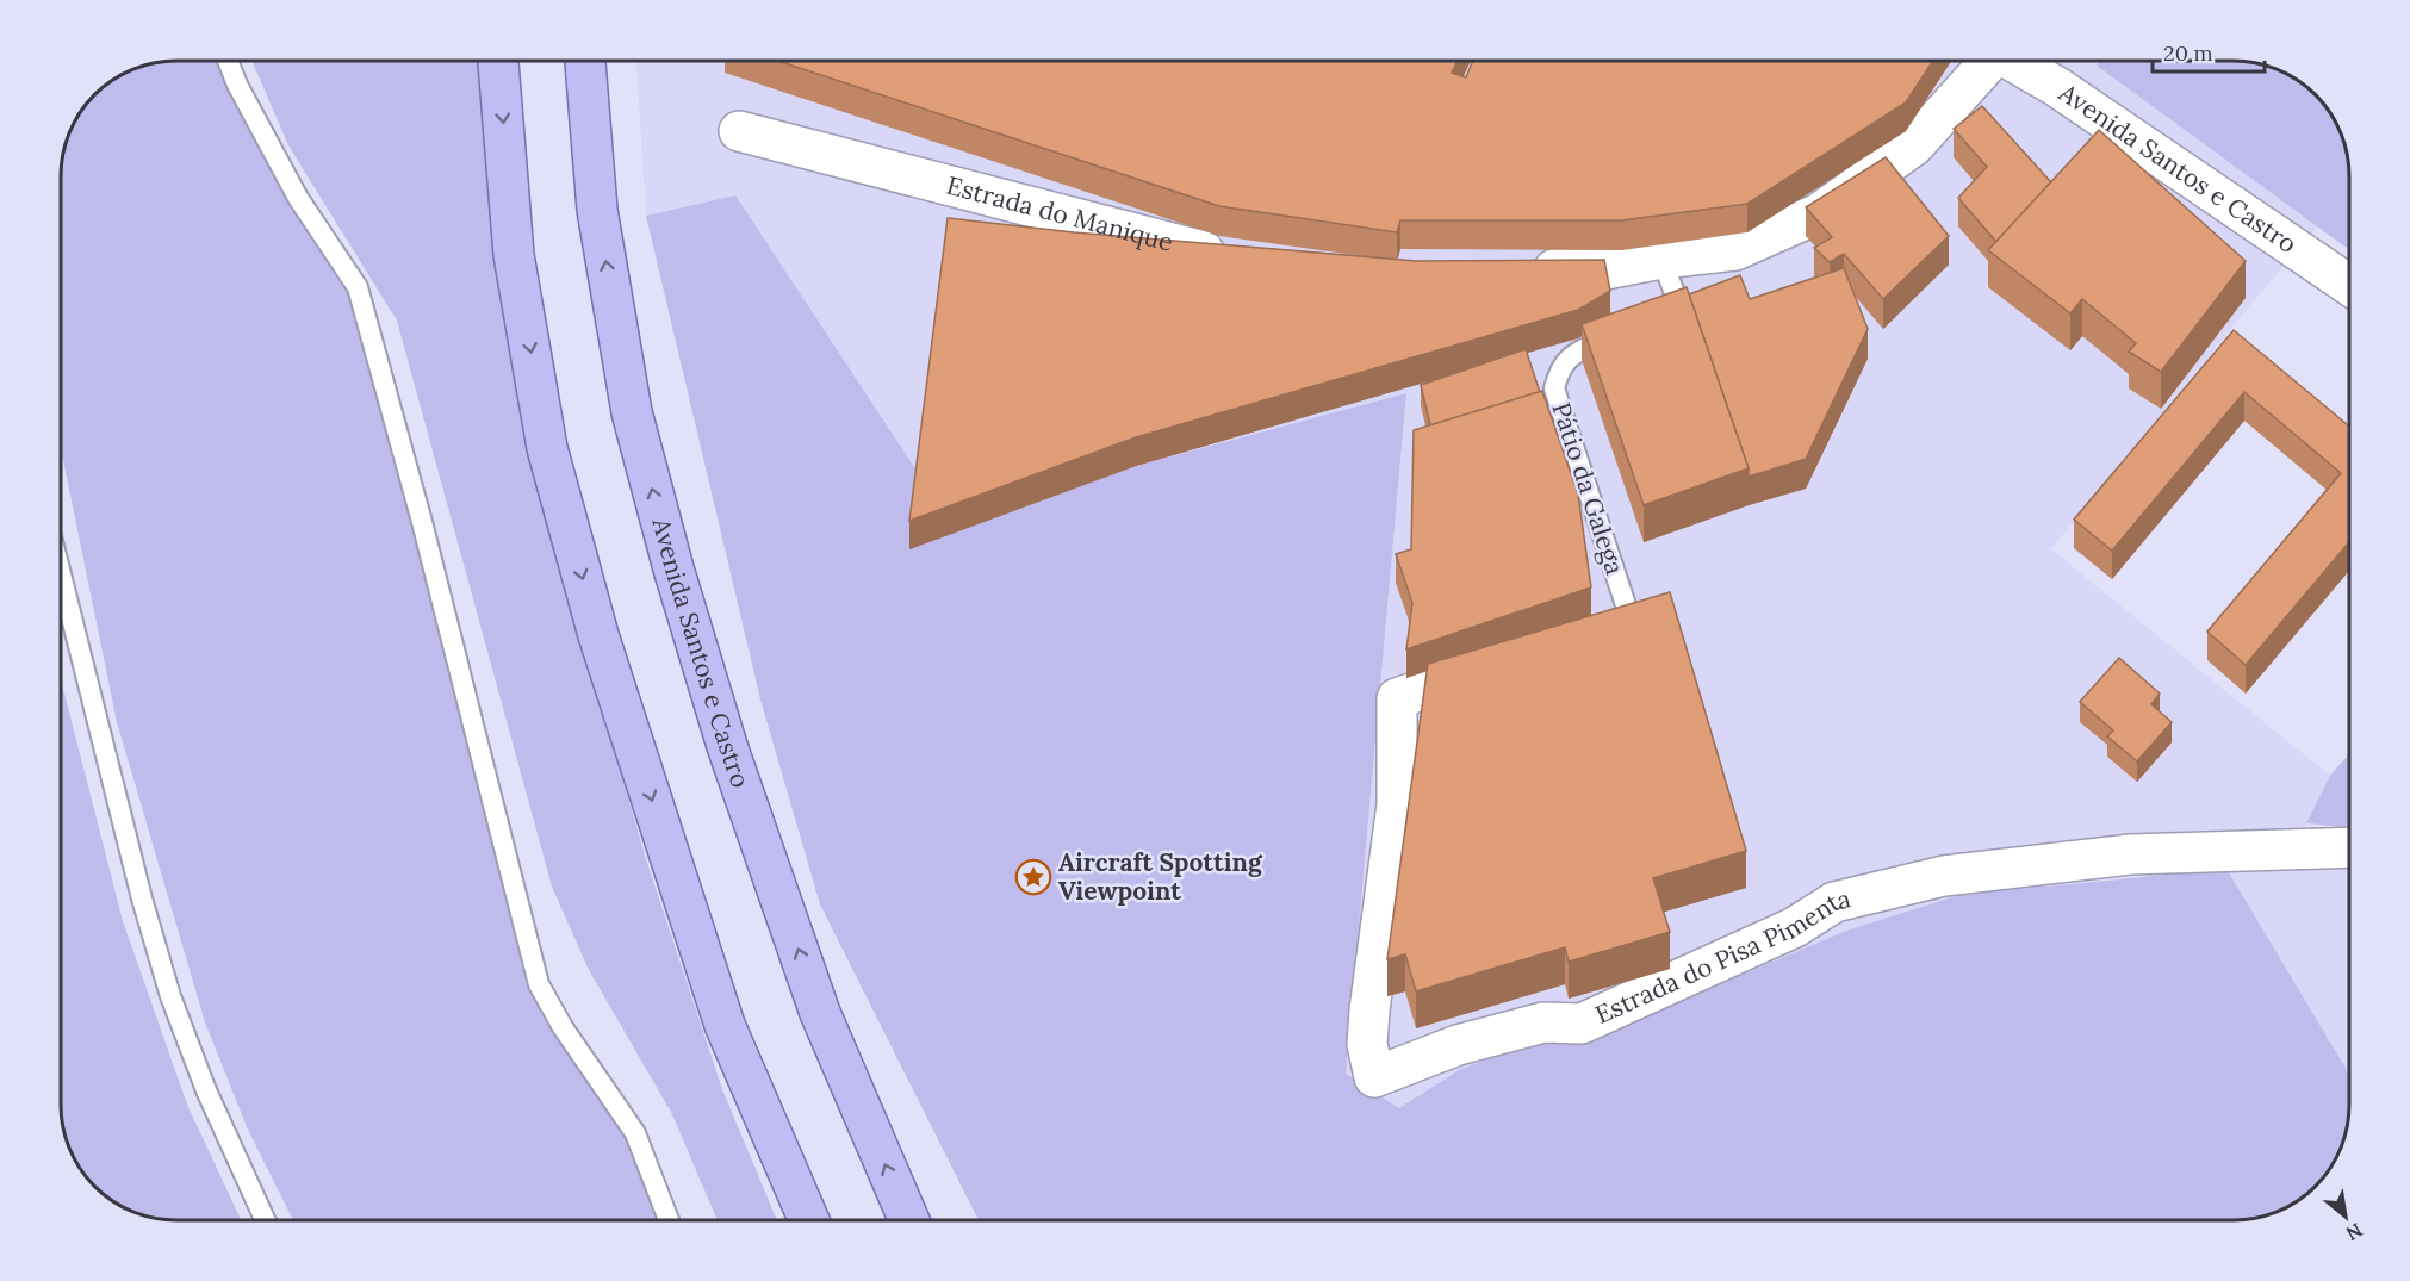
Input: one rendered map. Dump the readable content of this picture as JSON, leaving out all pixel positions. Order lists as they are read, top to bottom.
{
  "streets": {
    "main road": ["Avenida Santos e Castro"],
    "street": ["Estrada do Manique", "Estrada do Pisa Pimenta"],
    "lane": ["Pátio da Galega"]
  },
  "places": {
    "place": ["Aircraft Spotting Viewpoint"]
  },
  "scale_bar": "20 m",
  "north": "bottom right"
}
